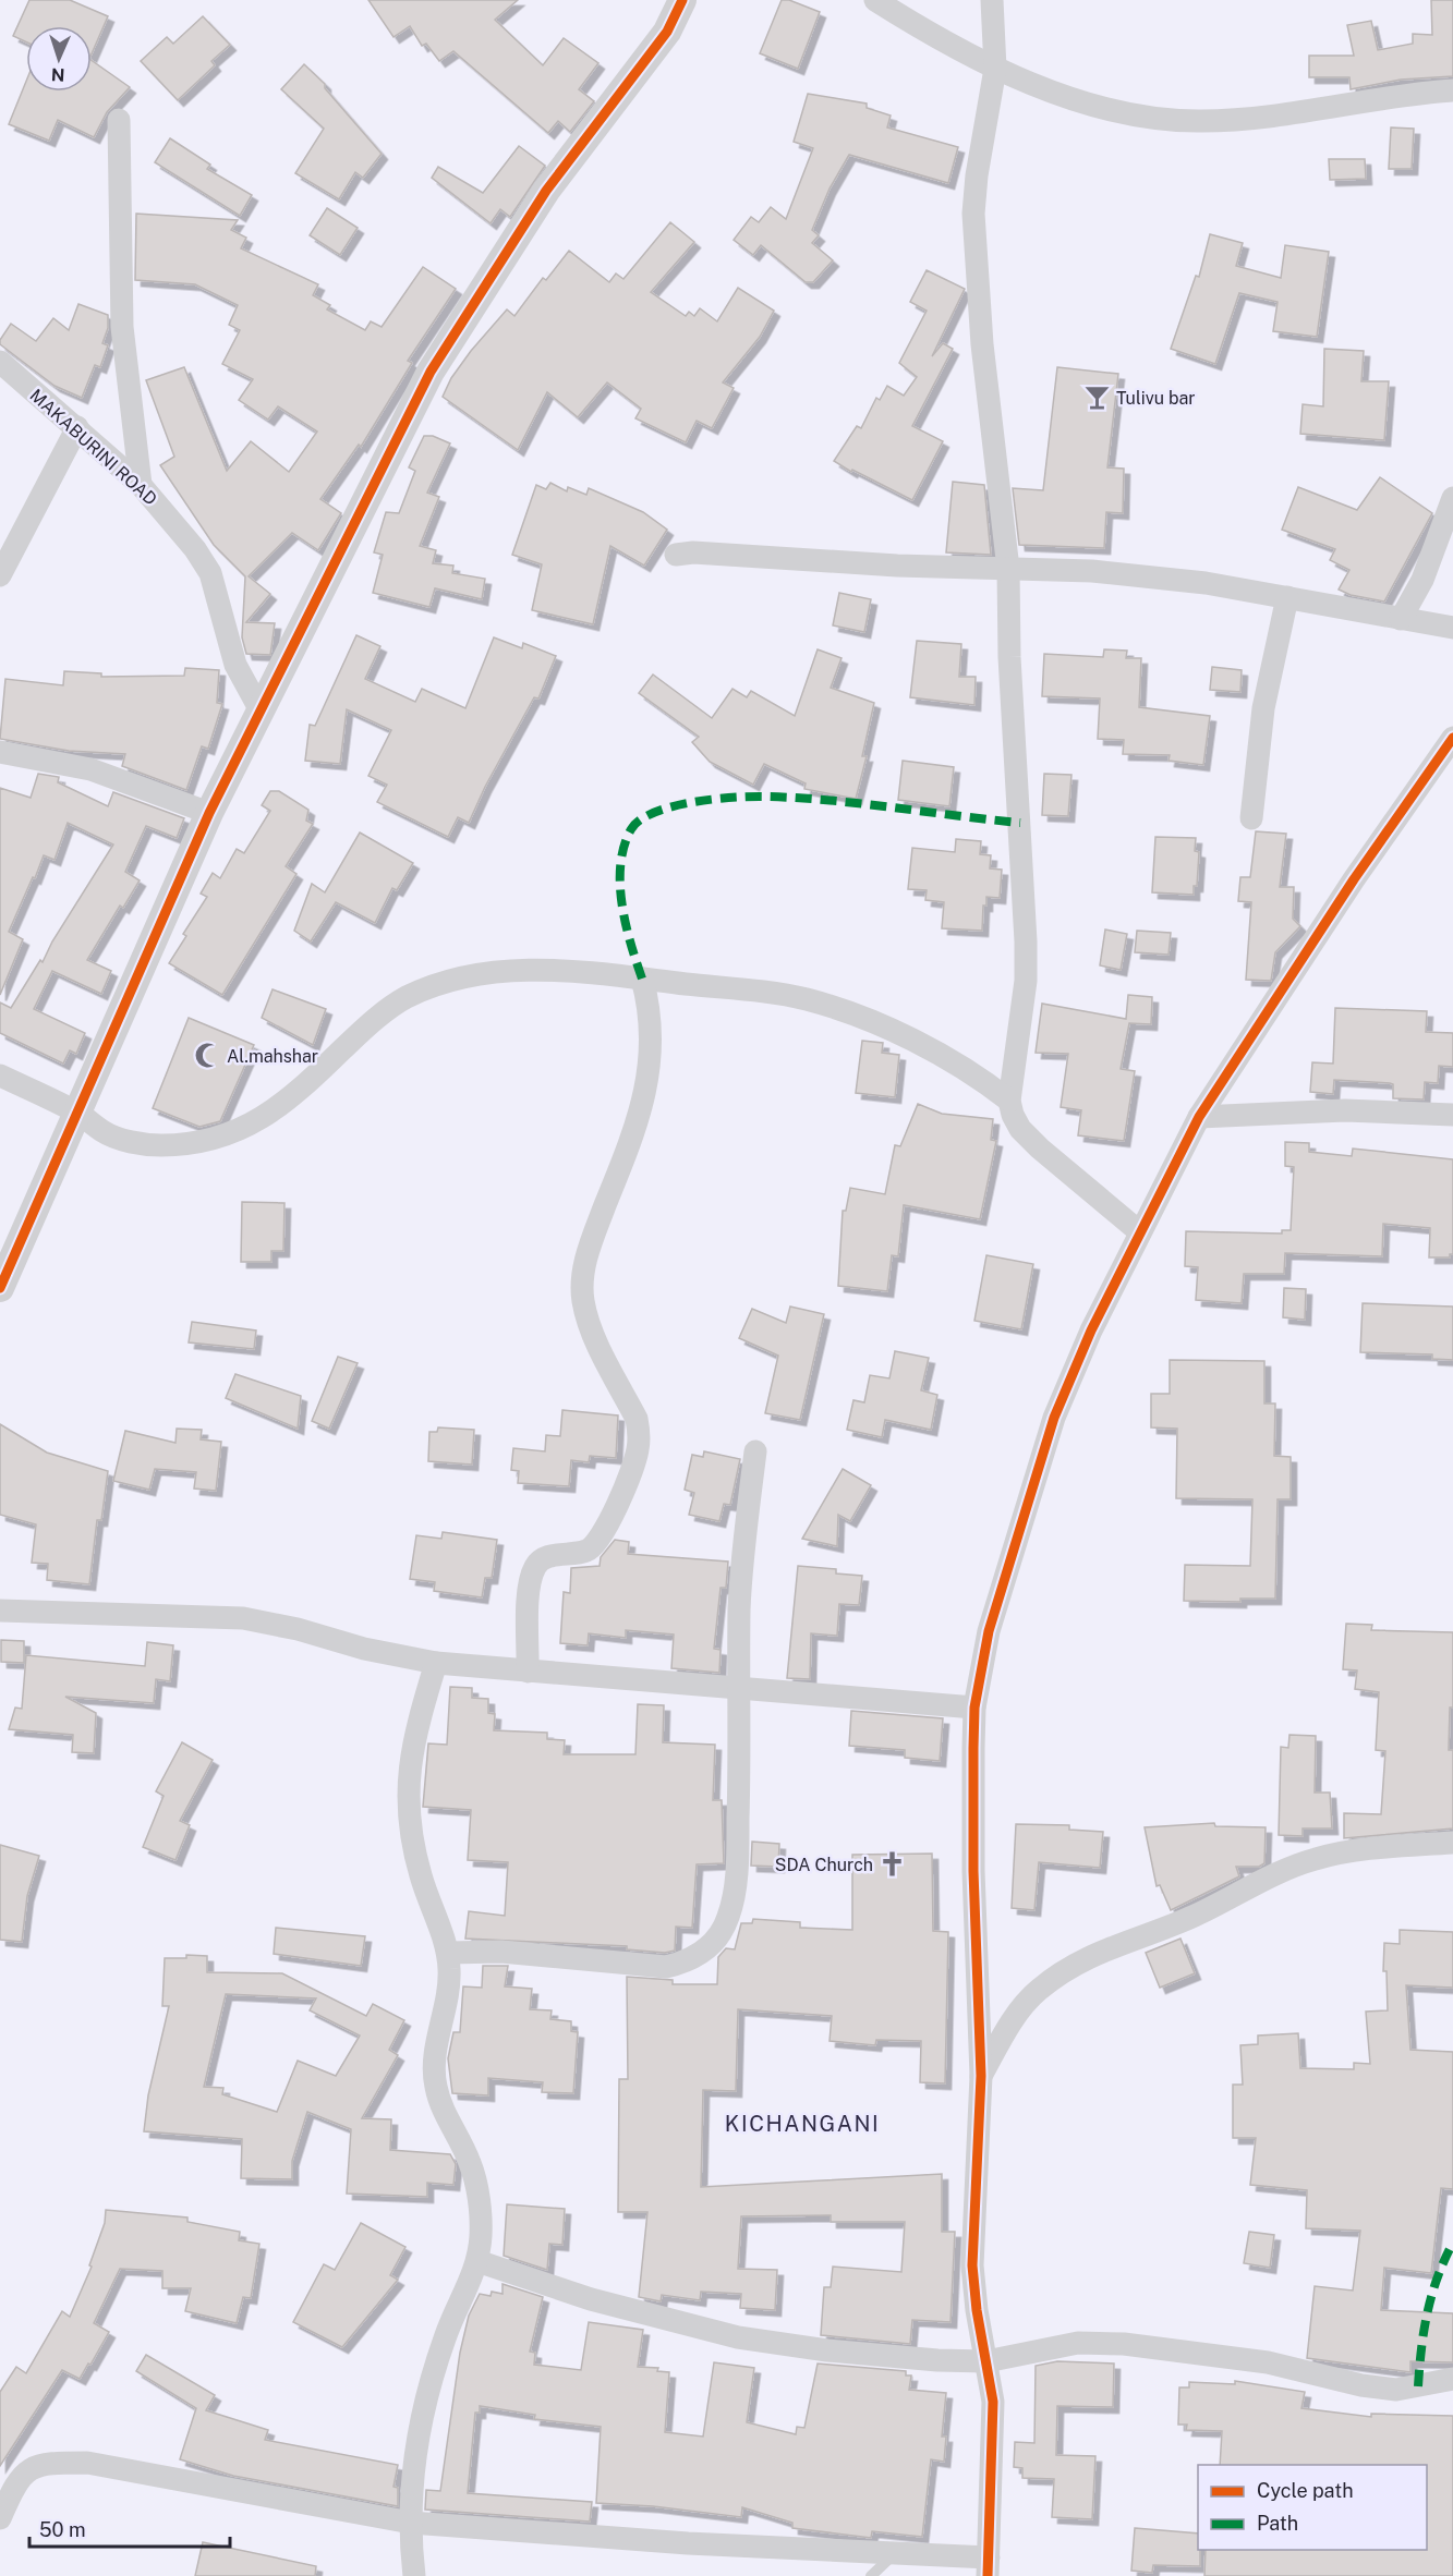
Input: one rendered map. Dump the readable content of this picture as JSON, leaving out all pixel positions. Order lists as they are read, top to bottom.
{
  "streets": {
    "street": ["MAKABURINI ROAD"]
  },
  "districts": ["KICHANGANI"],
  "places": {
    "bar": ["Tulivu bar"],
    "mosque": ["Al.mahshar"],
    "church": ["SDA Church"]
  },
  "legend": ["Cycle path", "Path"],
  "scale_bar": "50 m",
  "north": "bottom"
}
